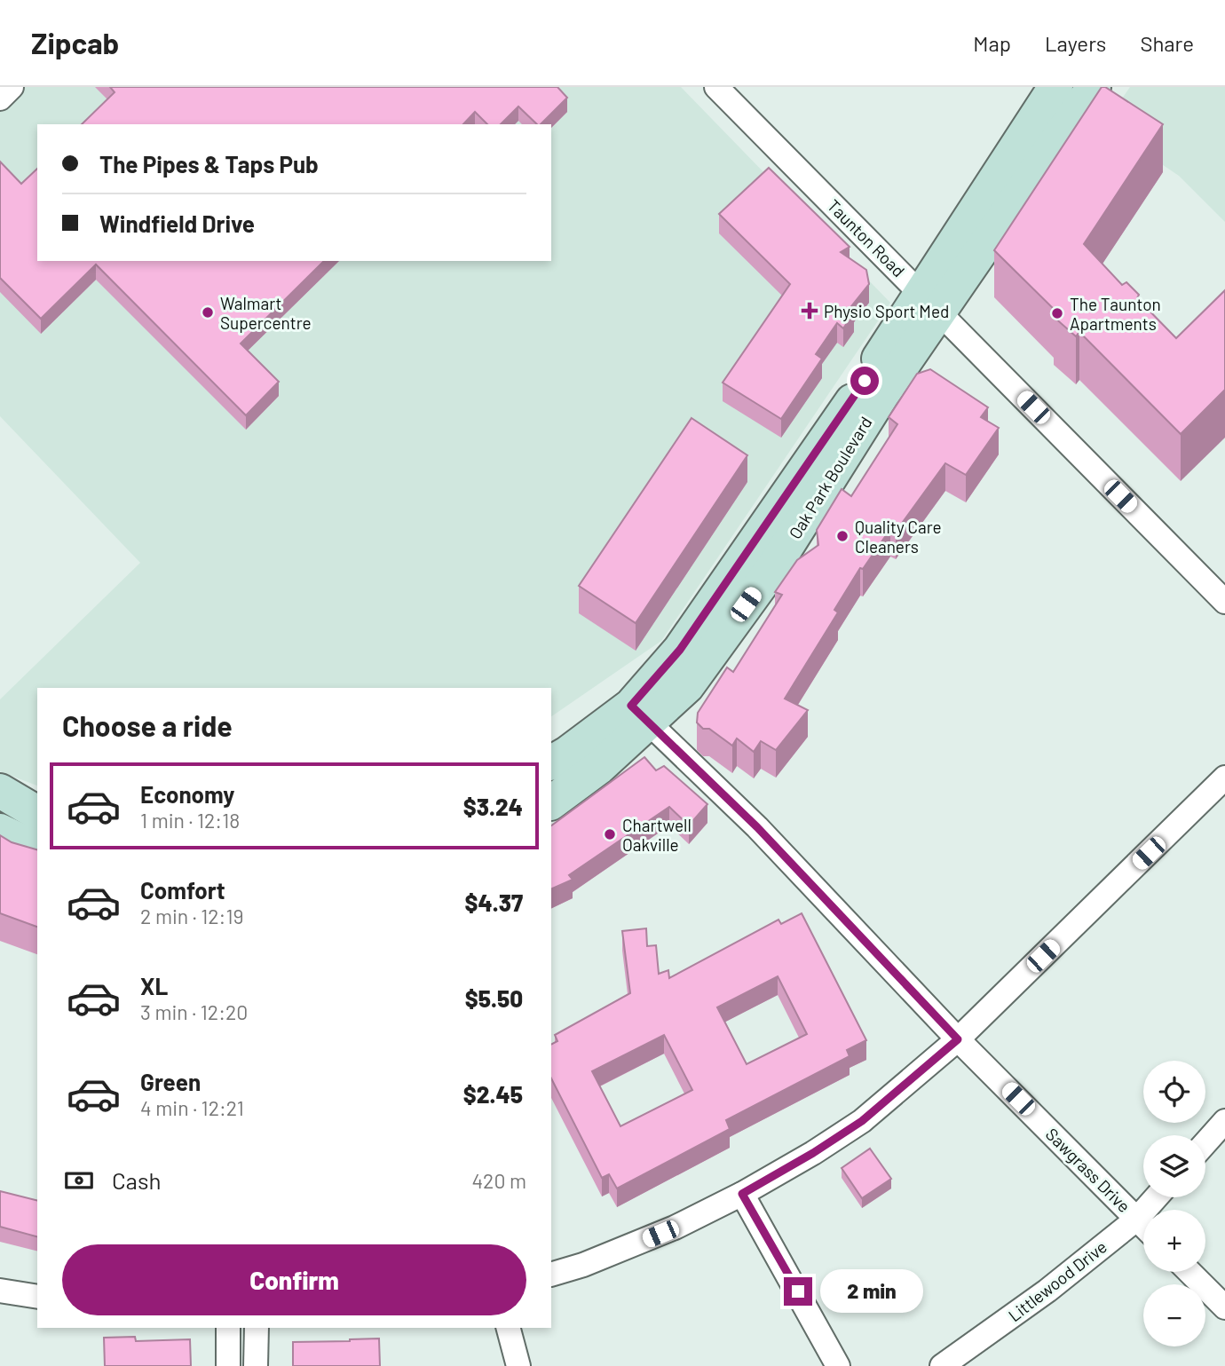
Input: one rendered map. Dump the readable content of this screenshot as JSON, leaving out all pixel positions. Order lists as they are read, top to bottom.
{
  "streets": {
    "street": [
      "Taunton Road",
      "Oak Park Boulevard",
      "Sawgrass Drive",
      "Littlewood Drive"
    ]
  },
  "crossings": [
    ["Taunton Road", "Oak Park Boulevard"],
    ["Oak Park Boulevard", "Sawgrass Drive"],
    ["Sawgrass Drive", "Littlewood Drive"]
  ],
  "places": {
    "health": ["Physio Sport Med"],
    "other": [
      "Walmart Supercentre",
      "The Taunton Apartments",
      "Quality Care Cleaners",
      "Chartwell Oakville"
    ]
  },
  "page": {
    "header": "Zipcab",
    "nav": ["Map", "Layers", "Share"],
    "banner": ["The Pipes & Taps Pub", "Windfield Drive"],
    "heading": "Choose a ride",
    "list": [
      {
        "name": "Economy",
        "note": "1 min · 12:18",
        "value": "$3.24"
      },
      {
        "name": "Comfort",
        "note": "2 min · 12:19",
        "value": "$4.37"
      },
      {
        "name": "XL",
        "note": "3 min · 12:20",
        "value": "$5.50"
      },
      {
        "name": "Green",
        "note": "4 min · 12:21",
        "value": "$2.45"
      }
    ],
    "map_buttons": ["+", "−"],
    "pay": ["Cash", "420 m"],
    "buttons": "Confirm",
    "bubble": "2 min"
  }
}
